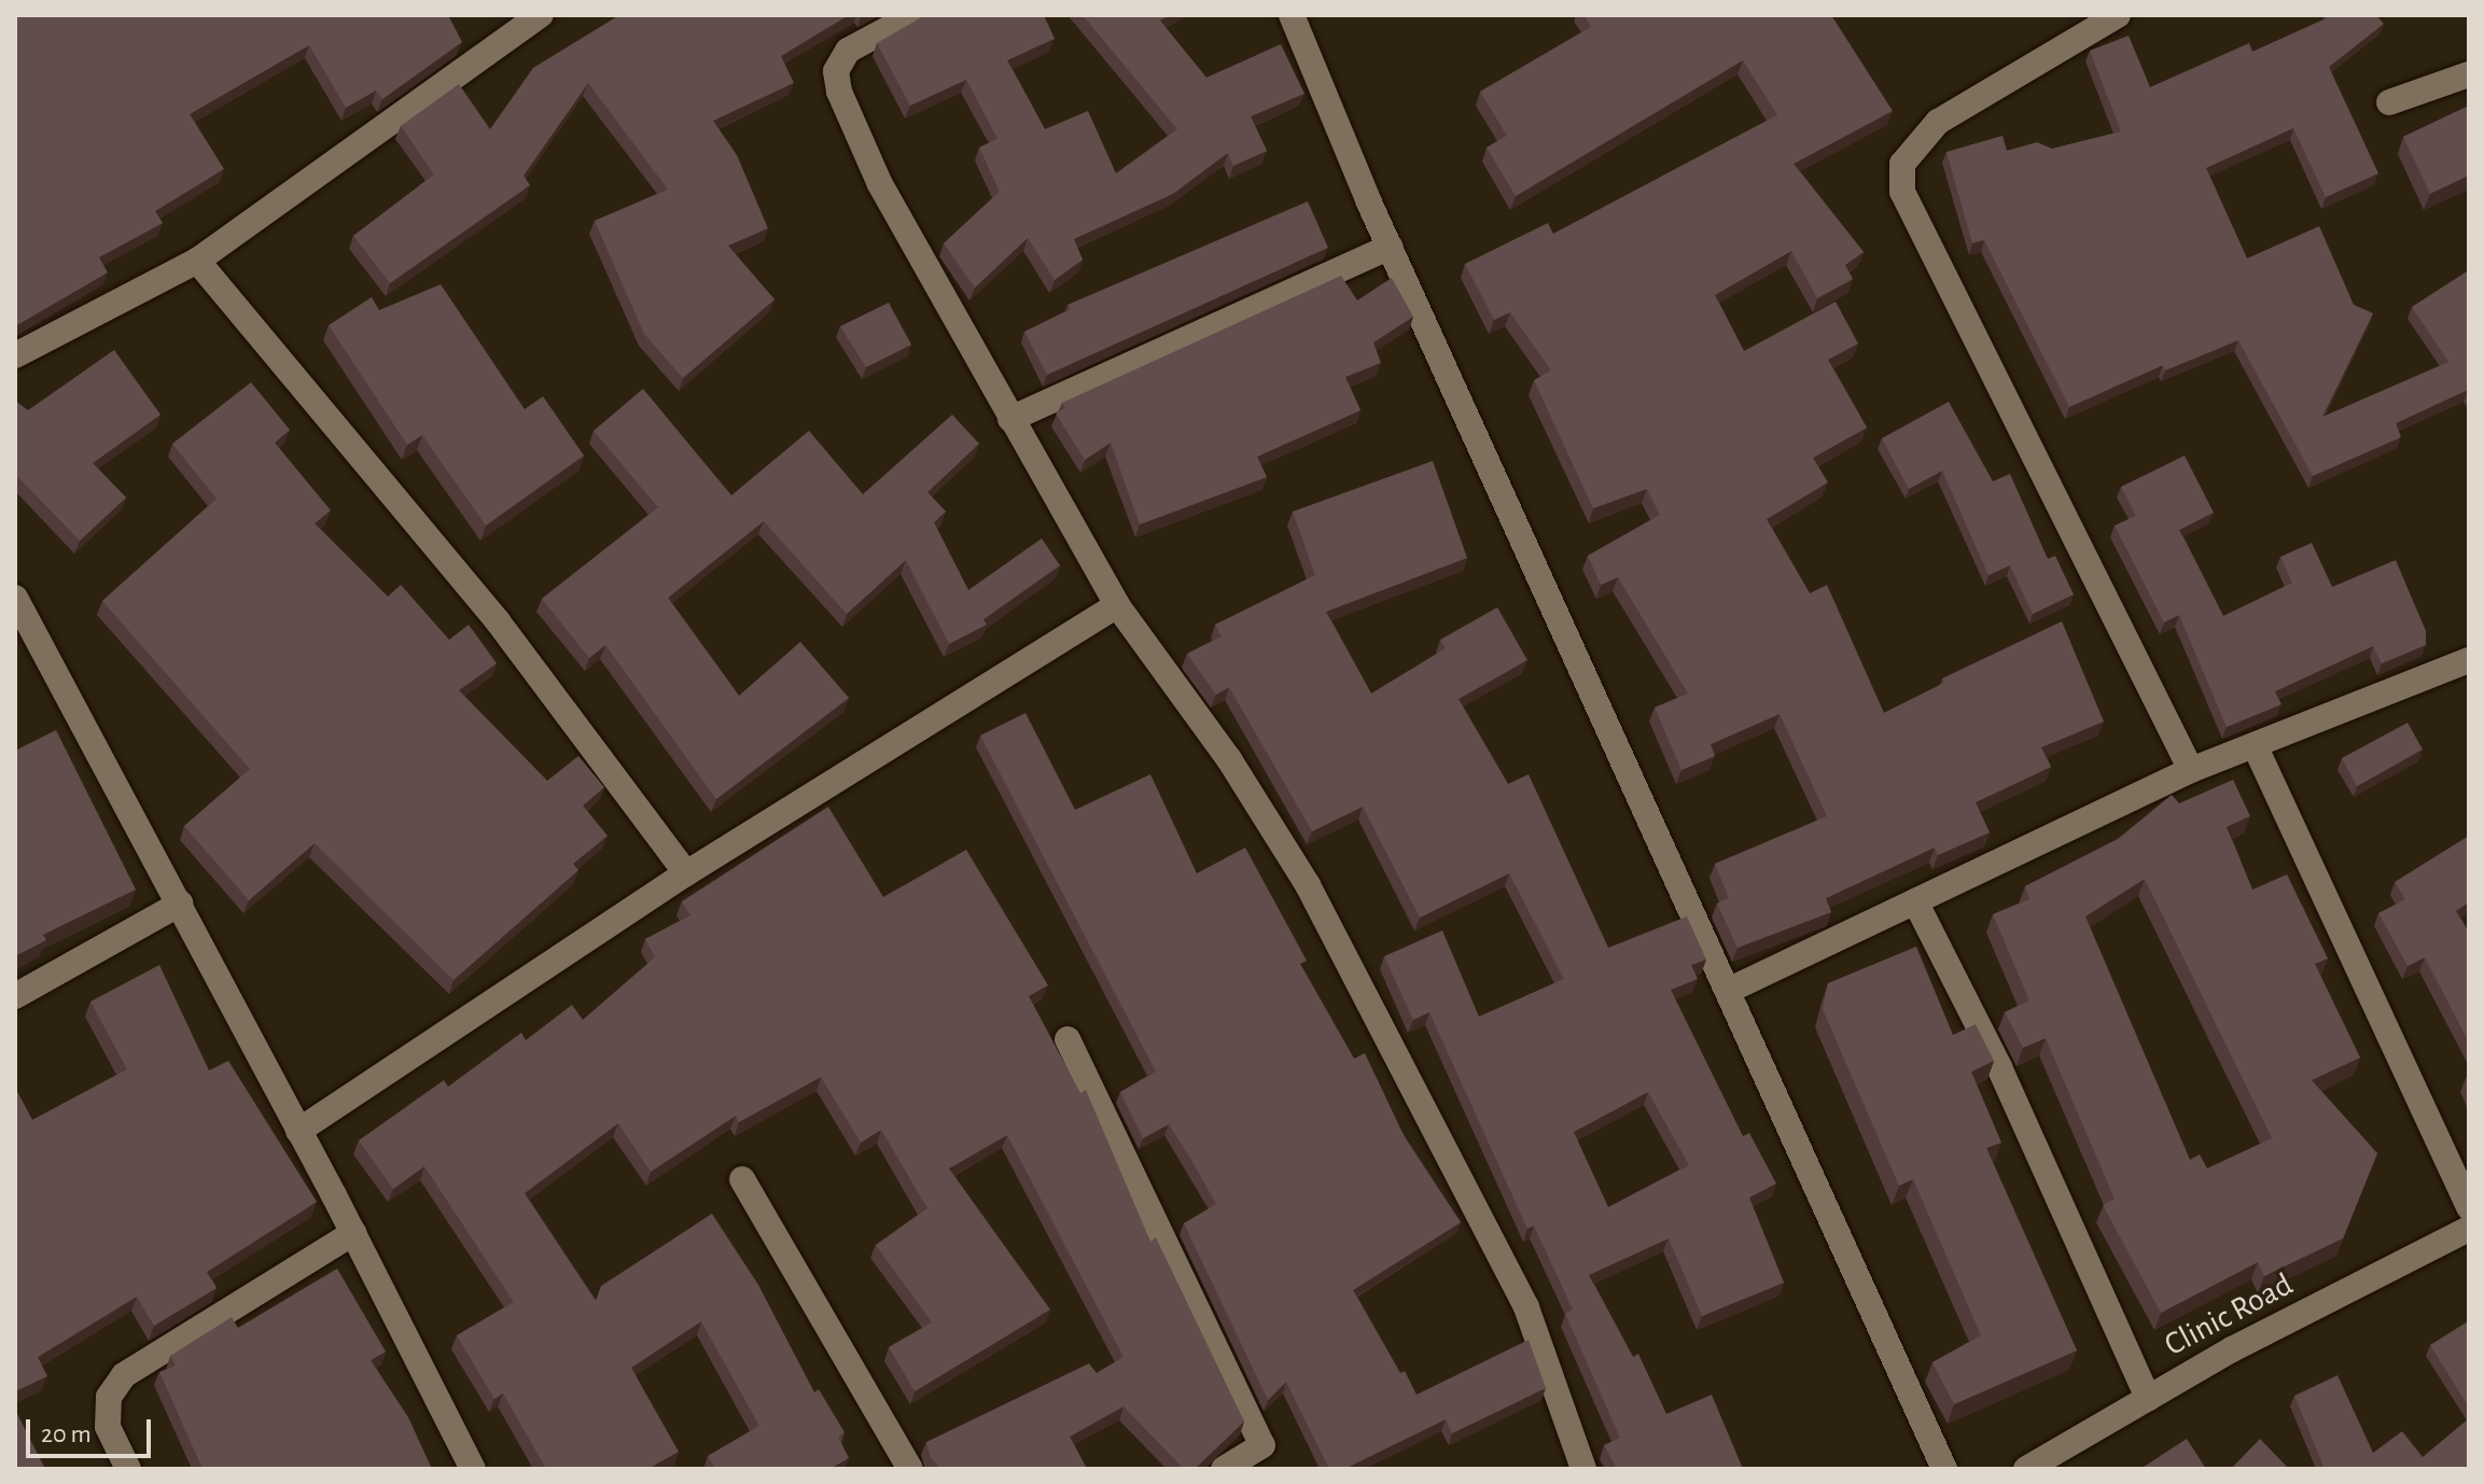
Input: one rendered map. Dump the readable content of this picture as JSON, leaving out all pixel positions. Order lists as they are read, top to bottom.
{
  "streets": {
    "street": ["Clinic Road"]
  },
  "scale_bar": "20 m"
}
